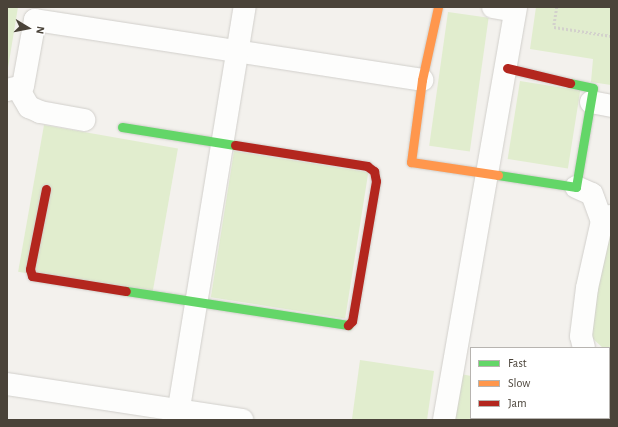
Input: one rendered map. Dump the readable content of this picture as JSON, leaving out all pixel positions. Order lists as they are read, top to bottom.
{
  "legend": ["Fast", "Slow", "Jam"],
  "north": "right"
}
